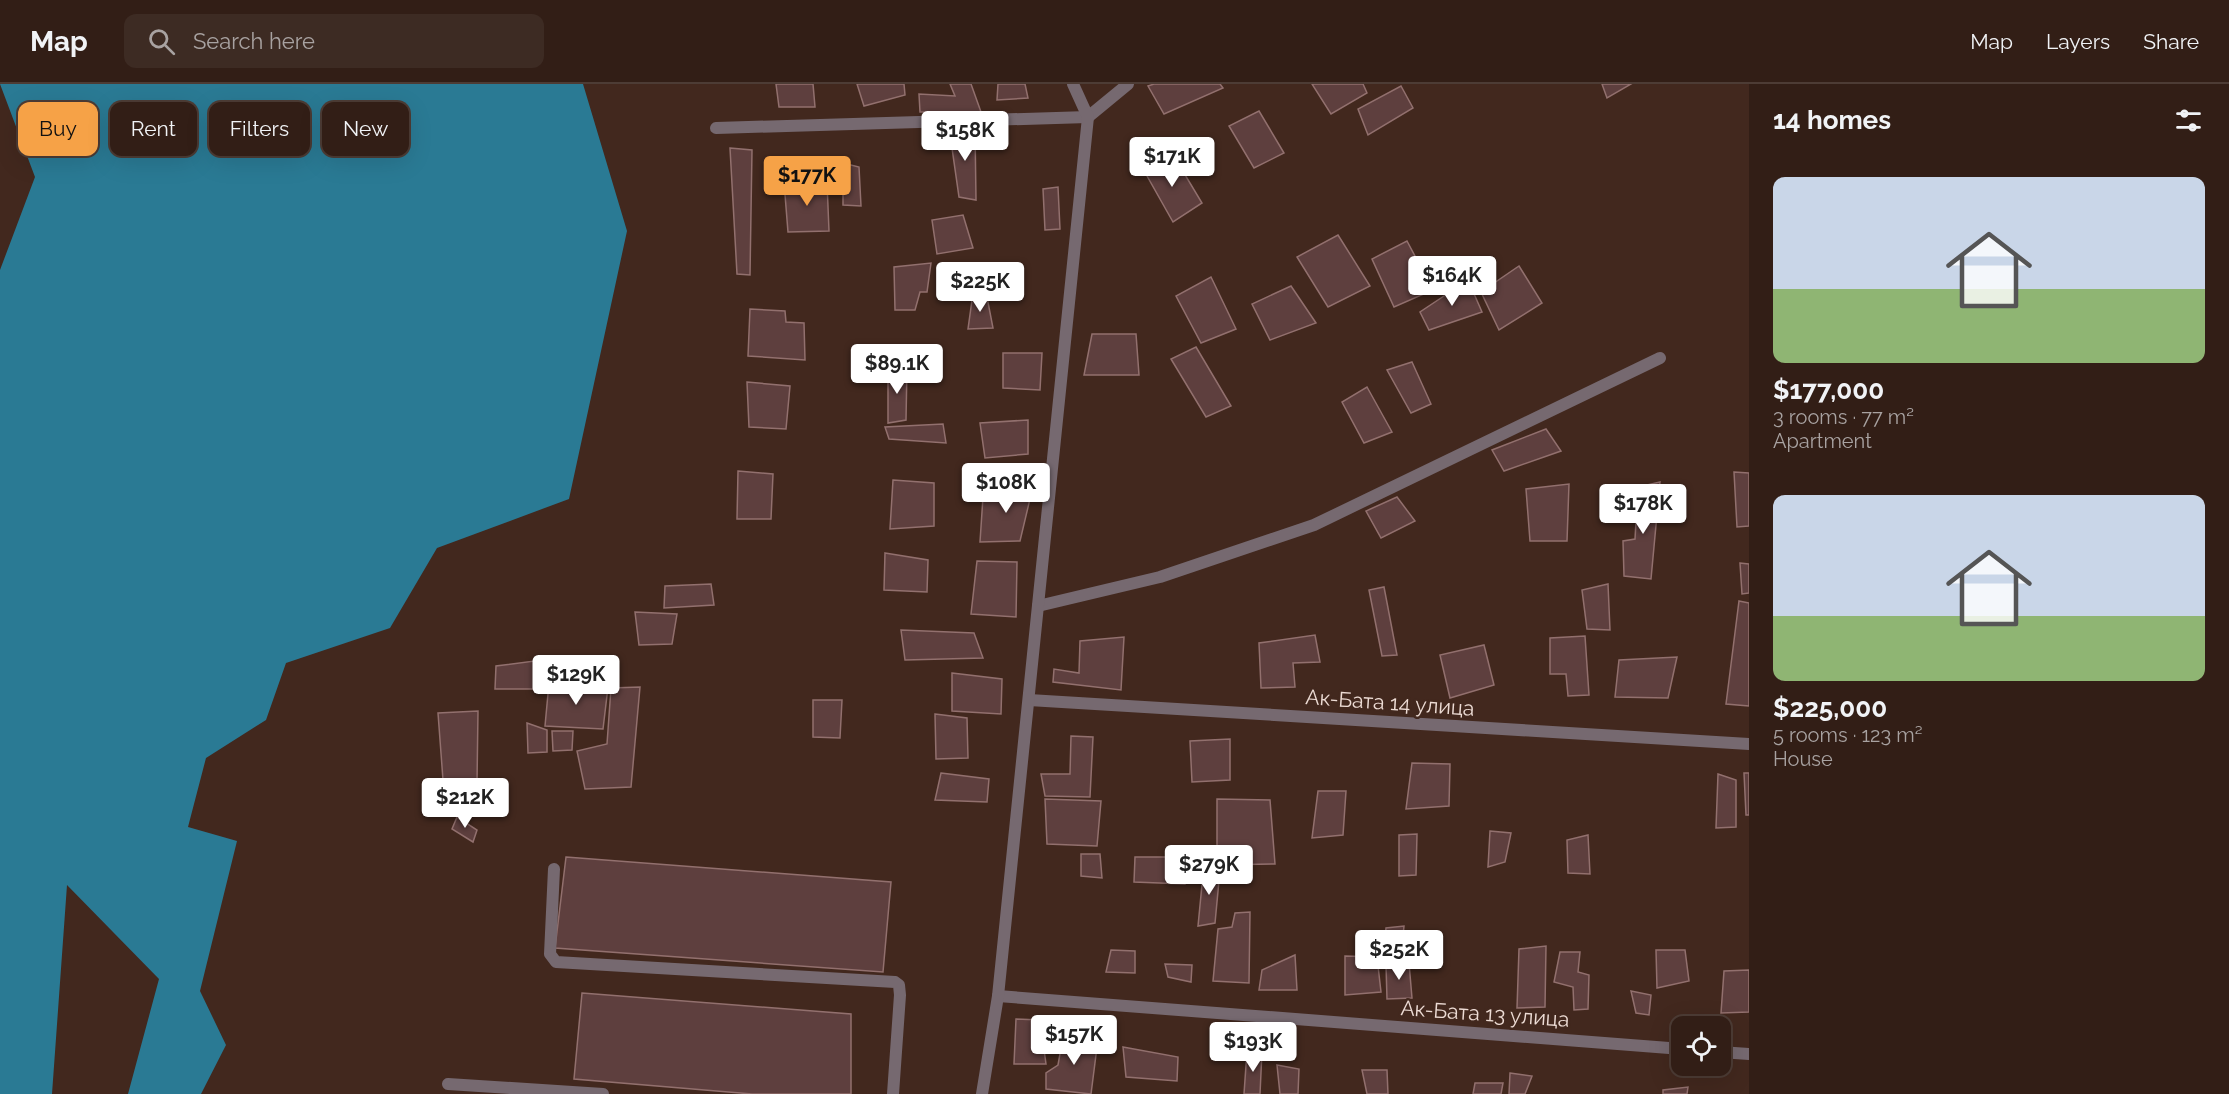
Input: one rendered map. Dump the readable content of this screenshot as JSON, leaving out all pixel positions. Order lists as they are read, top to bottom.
{
  "streets": {
    "street": ["Ак-Бата 14 улица", "Ак-Бата 13 улица"]
  },
  "page": {
    "header": "Map",
    "search": "Search here",
    "nav": ["Map", "Layers", "Share"],
    "heading": "14 homes",
    "chip": [
      "Buy",
      "Rent",
      "Filters",
      "New"
    ],
    "price": [
      "$158K",
      "$171K",
      "$177K",
      "$164K",
      "$225K",
      "$89.1K",
      "$108K",
      "$178K",
      "$129K",
      "$212K",
      "$279K",
      "$252K",
      "$157K",
      "$193K"
    ],
    "list": [
      {
        "name": "$177,000",
        "note": "3 rooms · 77 m² · Apartment"
      },
      {
        "name": "$225,000",
        "note": "5 rooms · 123 m² · House"
      }
    ]
  }
}
